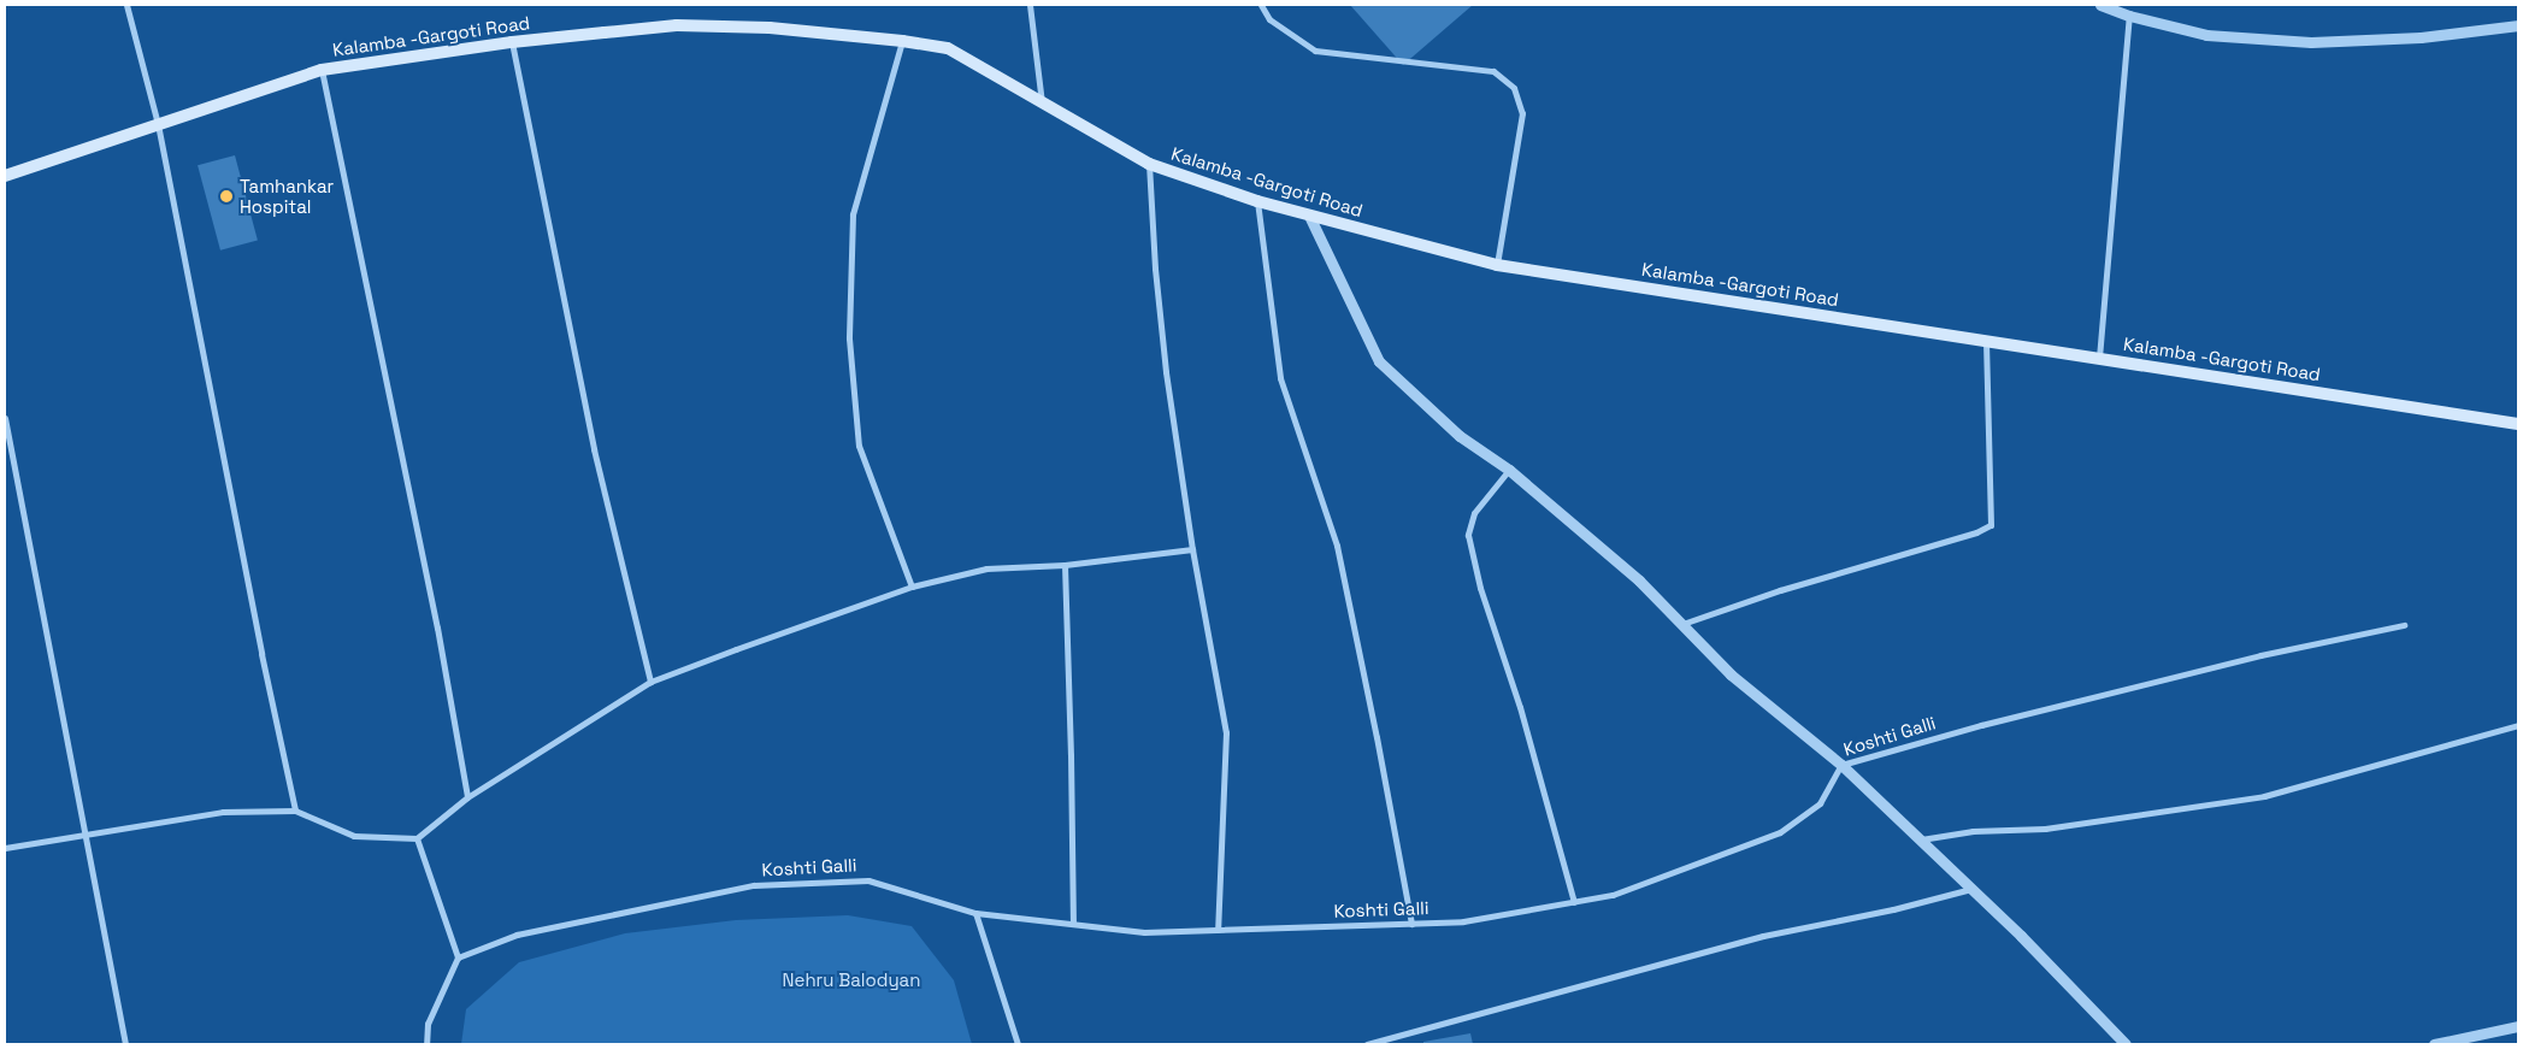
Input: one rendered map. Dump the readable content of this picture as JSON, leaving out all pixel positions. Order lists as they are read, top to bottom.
{
  "streets": {
    "main road": ["Kalamba -Gargoti Road"],
    "street": ["Koshti Galli"]
  },
  "parks": ["Nehru Balodyan"],
  "places": ["Tamhankar Hospital"]
}
